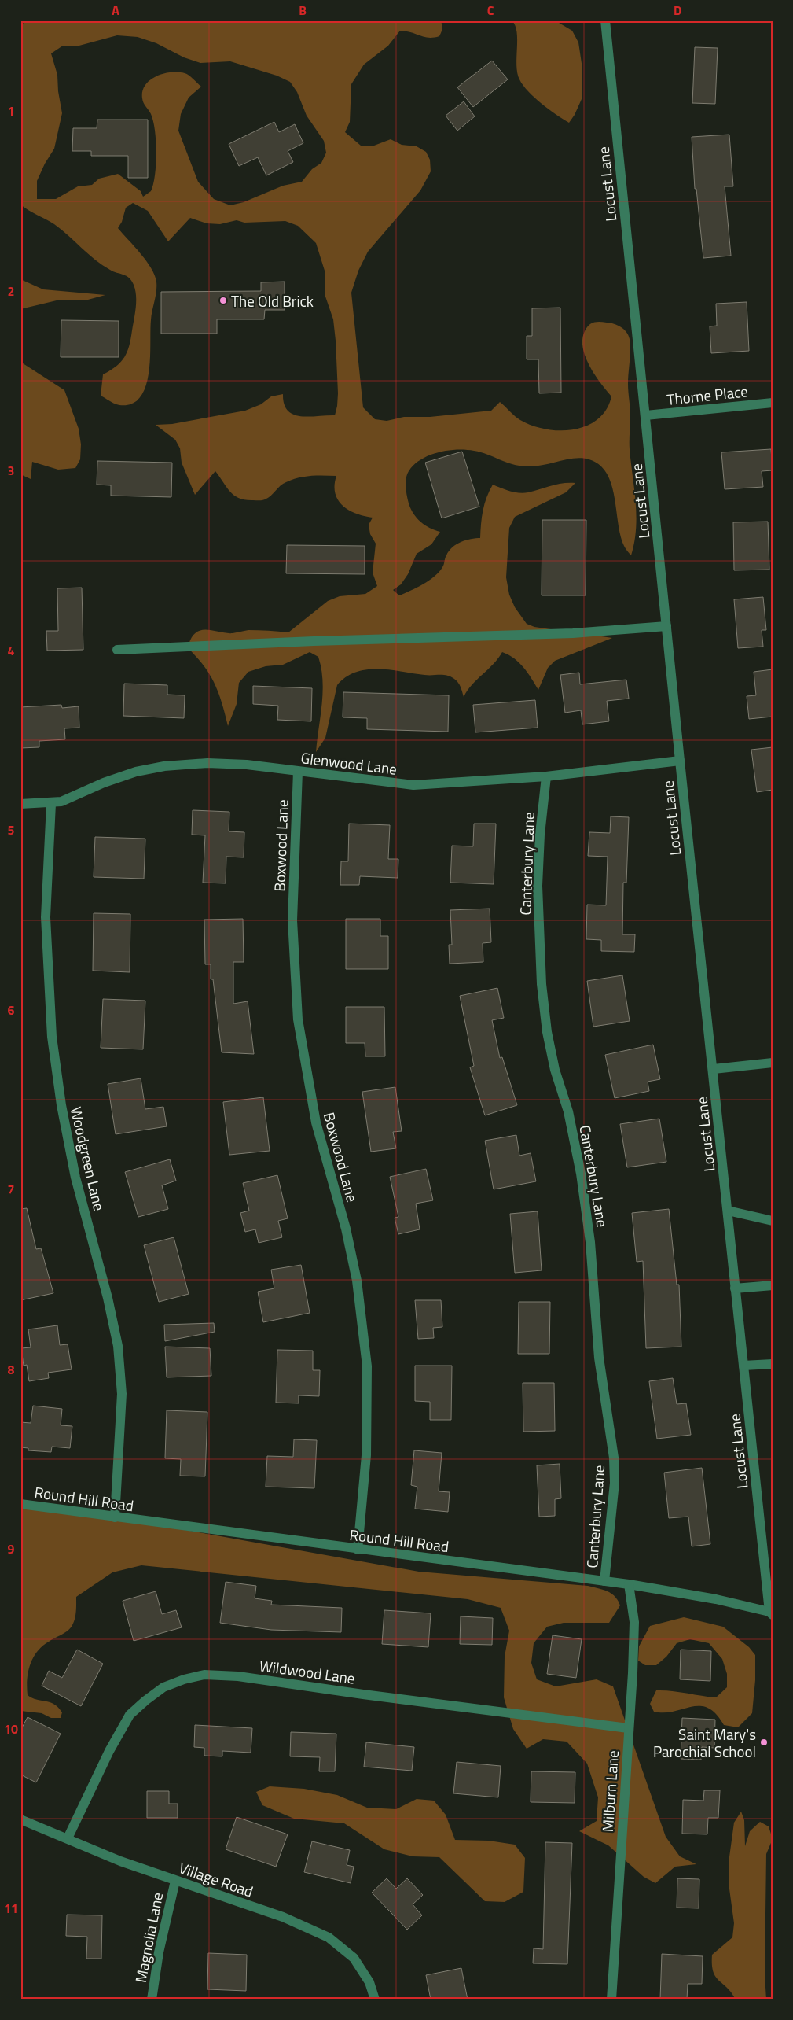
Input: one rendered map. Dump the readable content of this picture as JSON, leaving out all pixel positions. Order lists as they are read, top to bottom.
{
  "streets": {
    "street": [
      "Locust Lane",
      "Thorne Place",
      "Glenwood Lane",
      "Boxwood Lane",
      "Canterbury Lane",
      "Woodgreen Lane",
      "Round Hill Road",
      "Wildwood Lane",
      "Milburn Lane",
      "Village Road",
      "Magnolia Lane"
    ]
  },
  "crossings": [
    ["Locust Lane", "Thorne Place"],
    ["Locust Lane", "Glenwood Lane"],
    ["Locust Lane", "Round Hill Road"],
    ["Glenwood Lane", "Boxwood Lane"],
    ["Glenwood Lane", "Canterbury Lane"],
    ["Glenwood Lane", "Woodgreen Lane"],
    ["Boxwood Lane", "Round Hill Road"],
    ["Canterbury Lane", "Round Hill Road"],
    ["Woodgreen Lane", "Round Hill Road"],
    ["Round Hill Road", "Milburn Lane"],
    ["Wildwood Lane", "Milburn Lane"],
    ["Wildwood Lane", "Village Road"],
    ["Village Road", "Magnolia Lane"]
  ],
  "places": ["The Old Brick", "Saint Mary's Parochial School"],
  "grid": {
    "columns": [
      "A",
      "B",
      "C",
      "D"
    ],
    "rows": [
      "1",
      "2",
      "3",
      "4",
      "5",
      "6",
      "7",
      "8",
      "9",
      "10",
      "11"
    ]
  }
}
